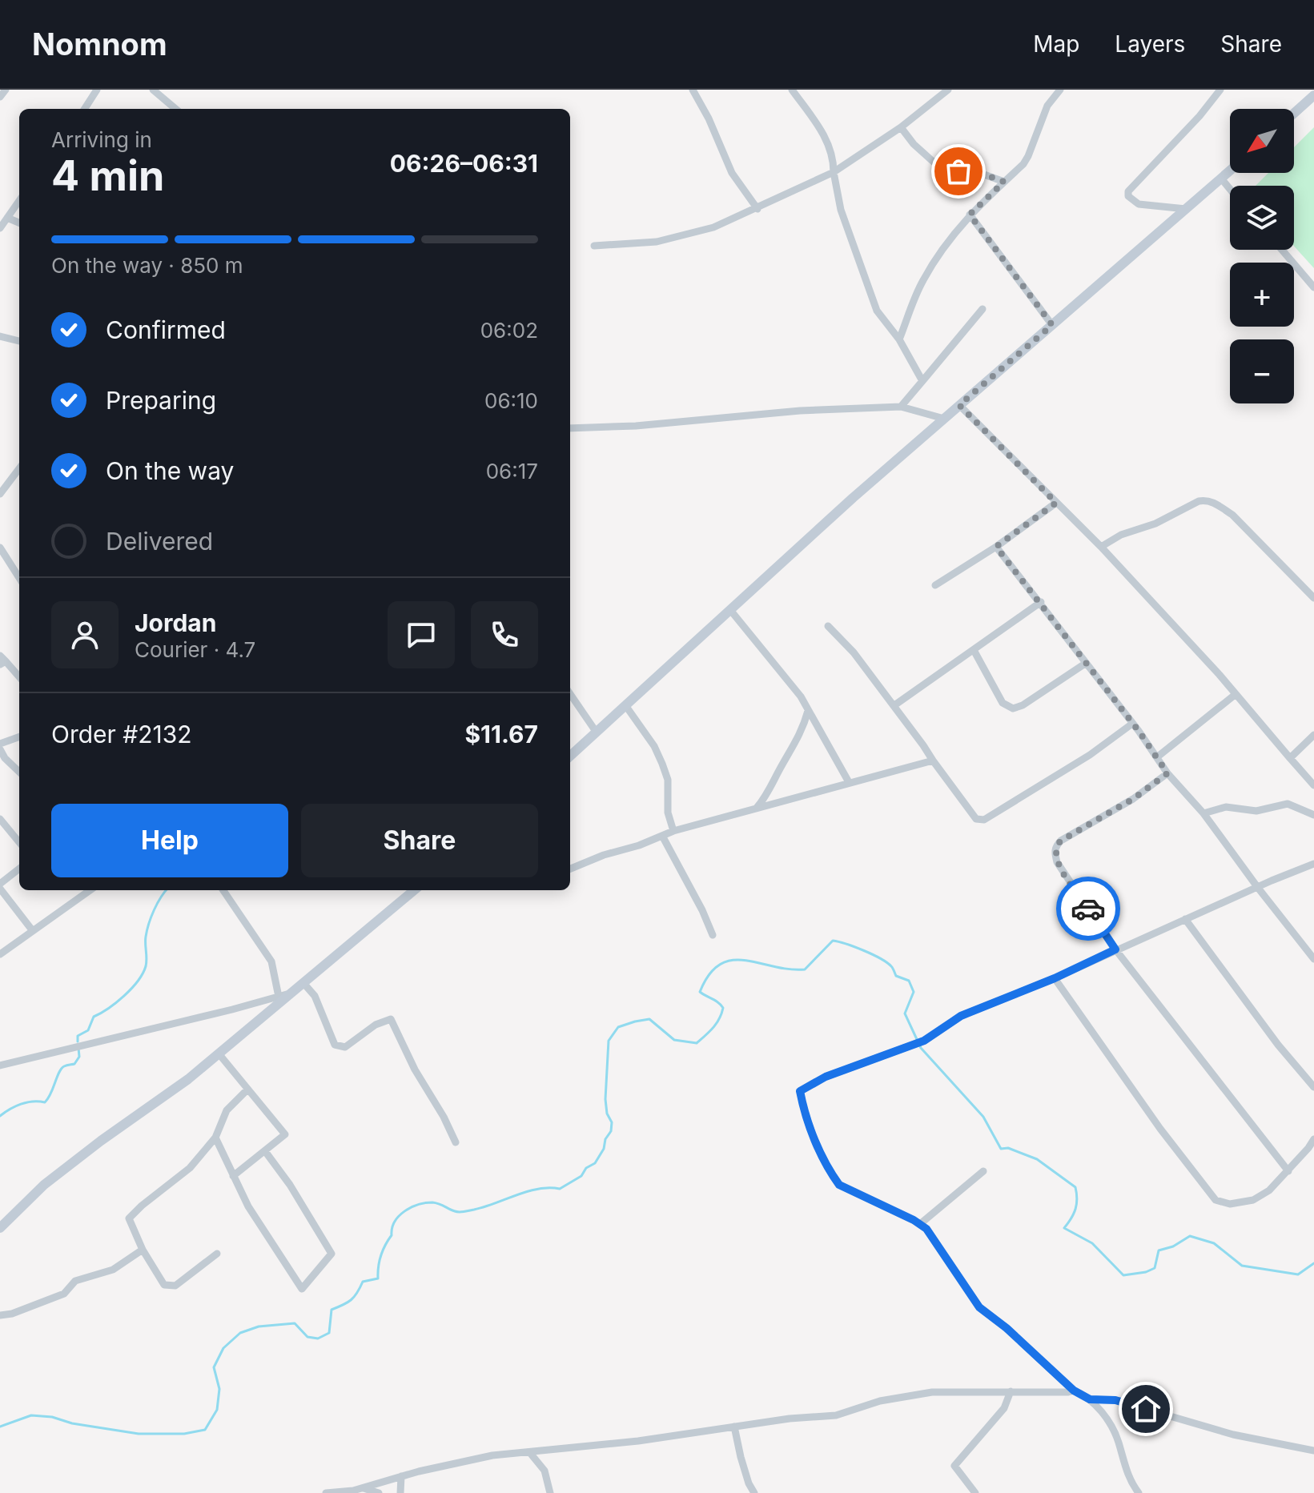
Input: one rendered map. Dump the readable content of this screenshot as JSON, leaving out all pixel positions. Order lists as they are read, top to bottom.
{
  "north": "bottom left",
  "page": {
    "header": "Nomnom",
    "nav": ["Map", "Layers", "Share"],
    "map_buttons": ["+", "−"],
    "heading": ["4 min", "Arriving in", "06:26–06:31"],
    "panel": [
      "Jordan",
      "Courier · 4.7",
      "Order #2132",
      "$11.67"
    ],
    "bar": "On the way · 850 m",
    "list": [
      ["Confirmed", "06:02"],
      ["Preparing", "06:10"],
      ["On the way", "06:17"],
      "Delivered"
    ],
    "buttons": ["Help", "Share"]
  }
}
